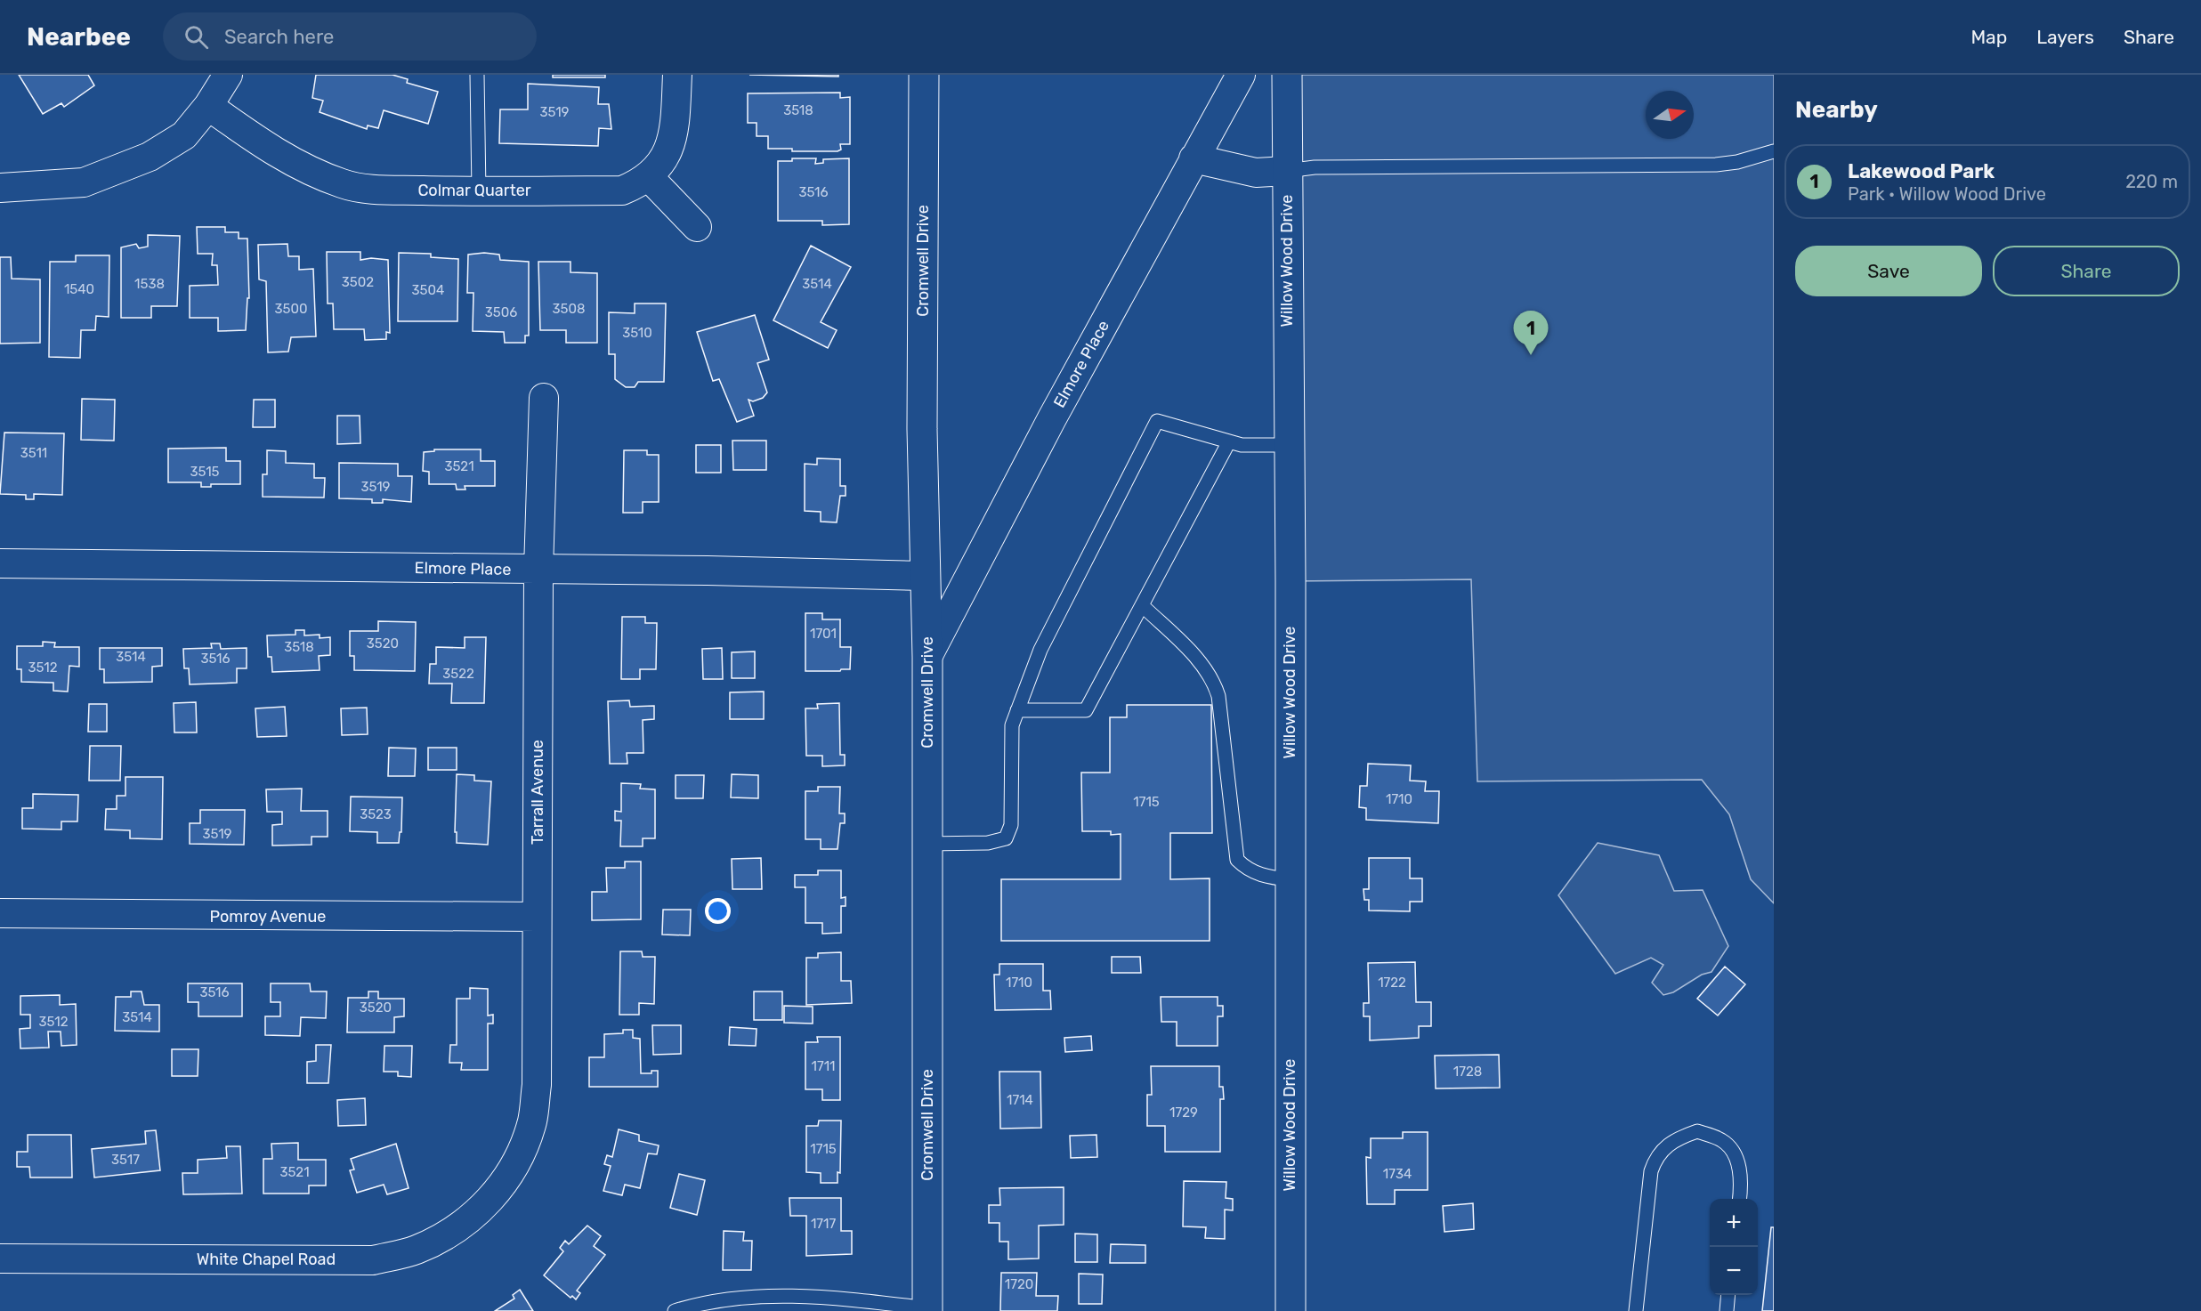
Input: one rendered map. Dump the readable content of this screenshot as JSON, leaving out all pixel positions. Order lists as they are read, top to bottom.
{
  "streets": {
    "street": [
      "Colmar Quarter",
      "Cromwell Drive",
      "Willow Wood Drive",
      "Elmore Place",
      "Tarrall Avenue",
      "Pomroy Avenue",
      "White Chapel Road"
    ]
  },
  "crossings": [
    ["Cromwell Drive", "Elmore Place"],
    ["Elmore Place", "Tarrall Avenue"],
    ["Tarrall Avenue", "Pomroy Avenue"],
    ["Tarrall Avenue", "White Chapel Road"]
  ],
  "house_numbers": [
    "3518",
    "3519",
    "3516",
    "3502",
    "1538",
    "3514",
    "1540",
    "3504",
    "3500",
    "3508",
    "3506",
    "3510",
    "3511",
    "3521",
    "3515",
    "3519",
    "1701",
    "3520",
    "3518",
    "3514",
    "3516",
    "3512",
    "3522",
    "1710",
    "1715",
    "3523",
    "3519",
    "1710",
    "1722",
    "3516",
    "3520",
    "3514",
    "3512",
    "1711",
    "1728",
    "1714",
    "1729",
    "1715",
    "3517",
    "3521",
    "1734",
    "1717",
    "1720"
  ],
  "north": "right",
  "page": {
    "header": "Nearbee",
    "search": "Search here",
    "nav": ["Map", "Layers", "Share"],
    "heading": "Nearby",
    "list": [
      {
        "mark": "1",
        "name": "Lakewood Park",
        "note": "Park · Willow Wood Drive",
        "value": "220 m"
      }
    ],
    "buttons": ["Save", "Share"],
    "pins": "1",
    "map_buttons": ["+", "−"]
  }
}
